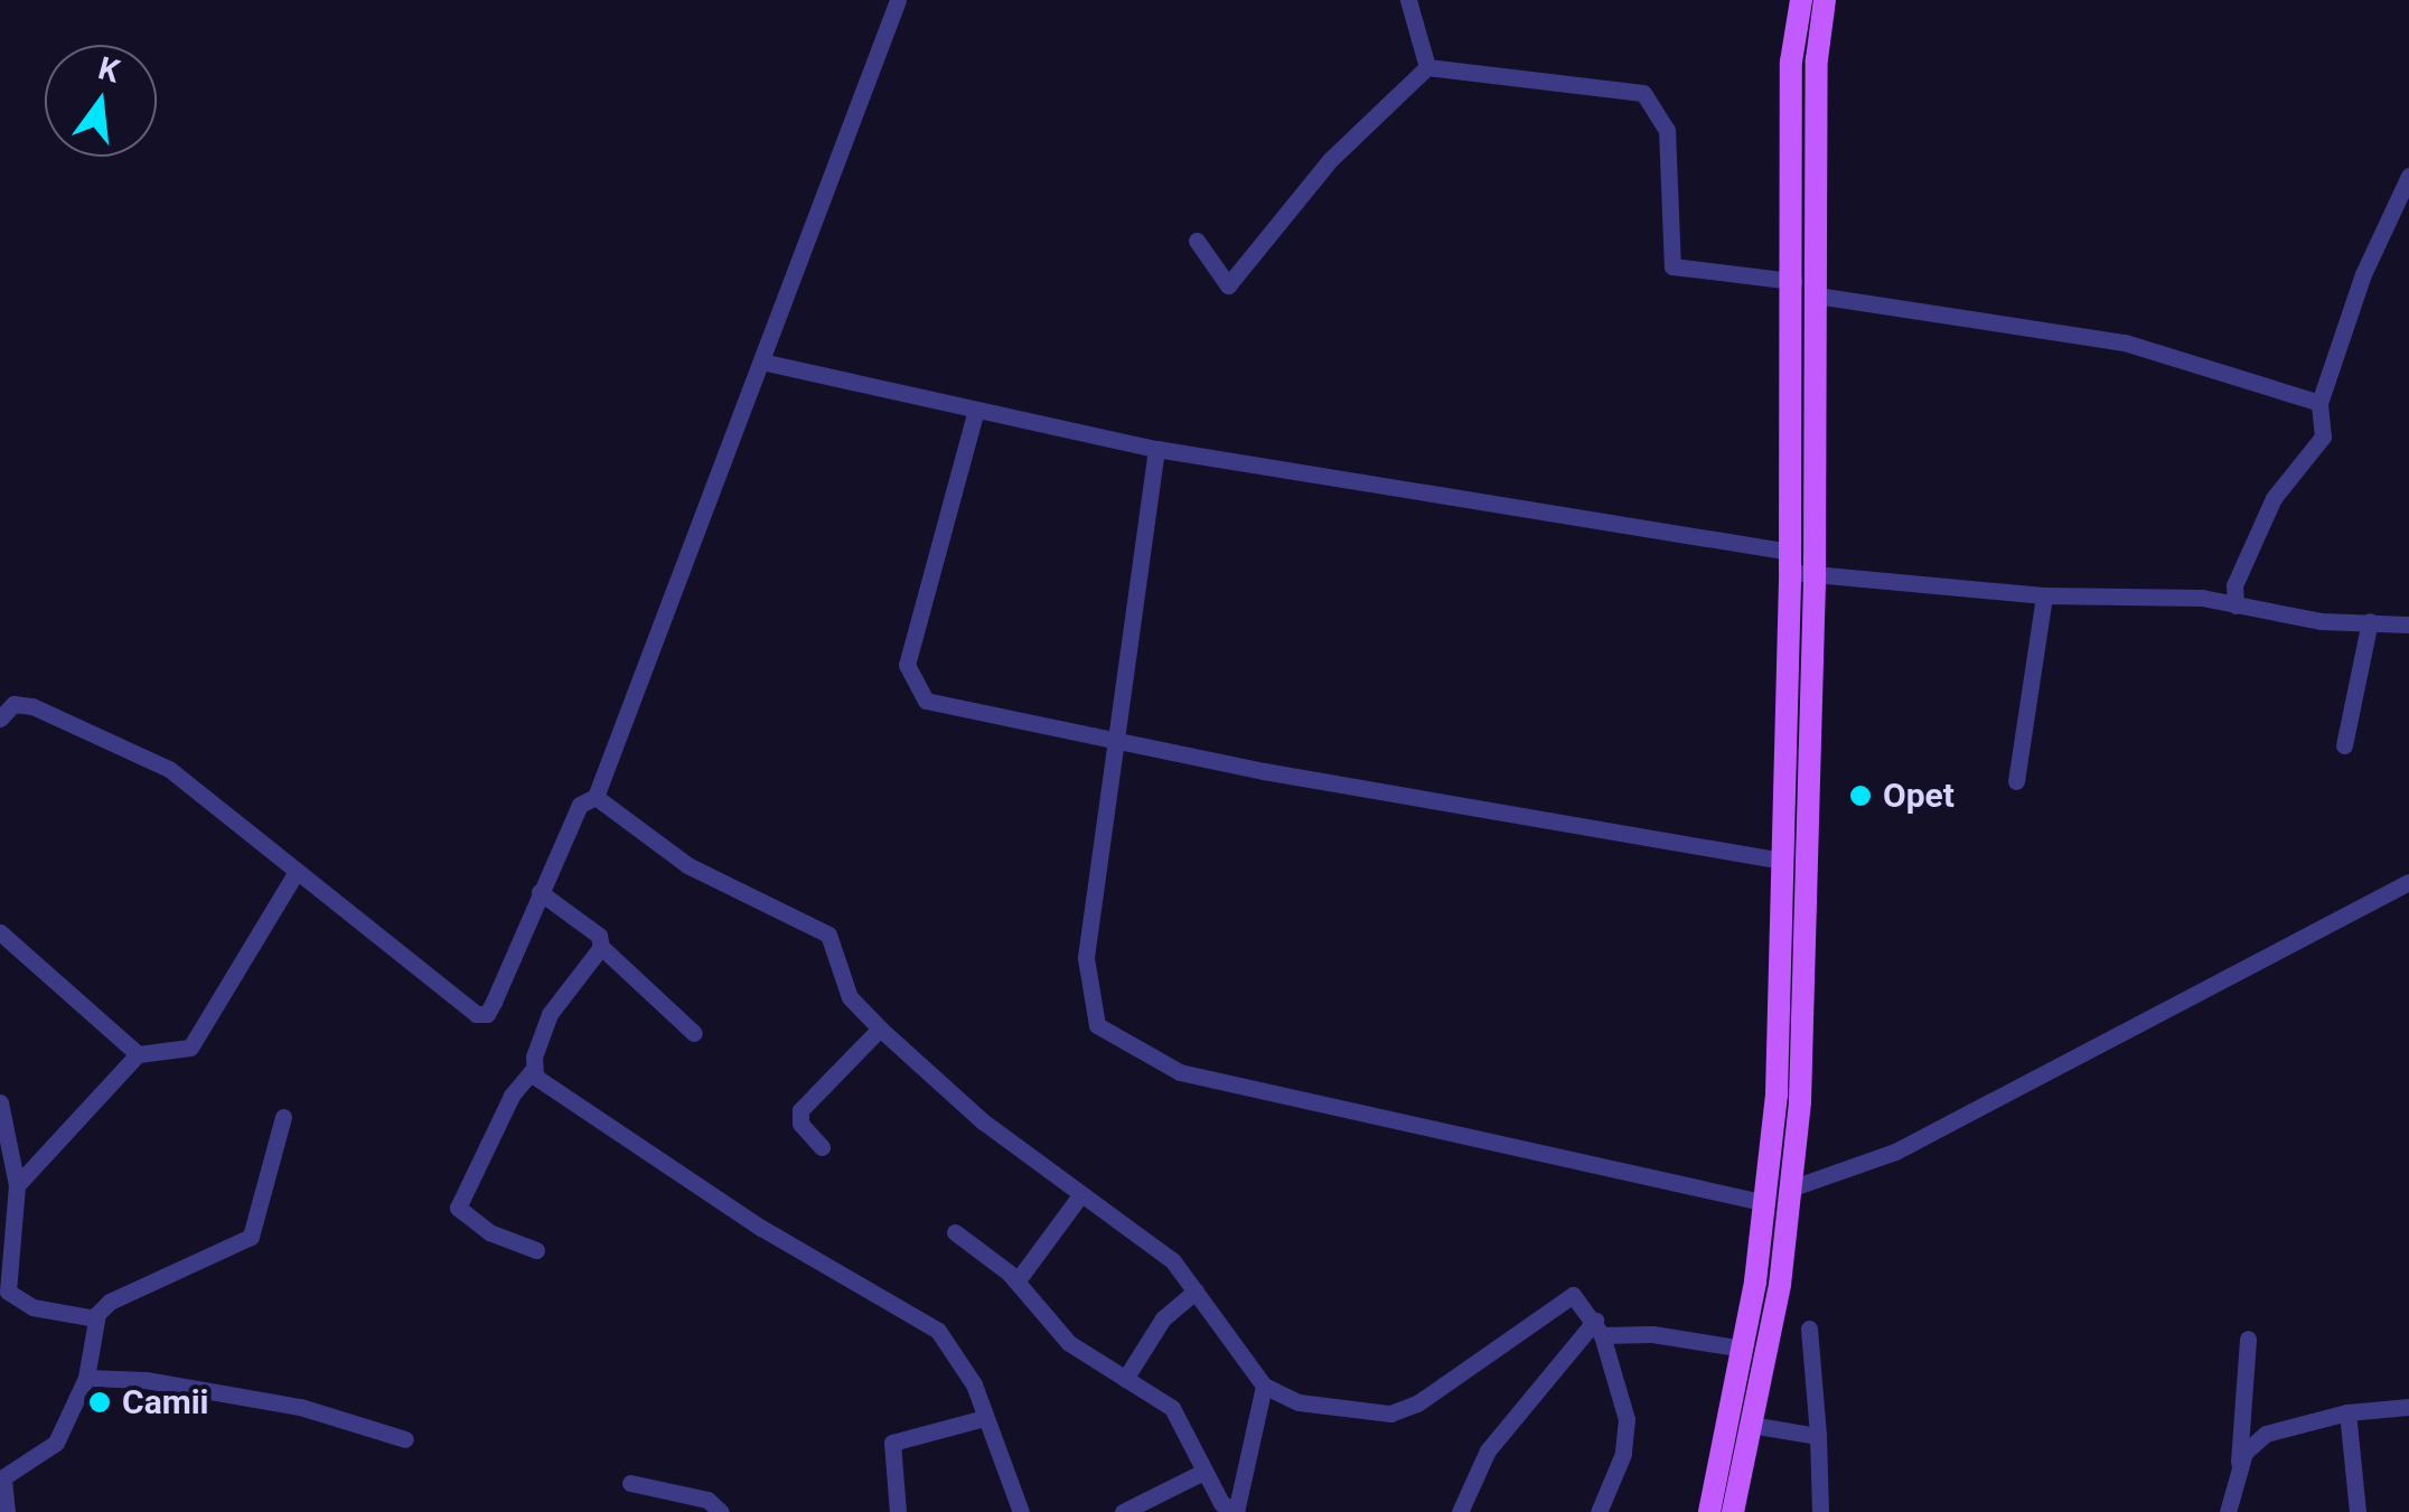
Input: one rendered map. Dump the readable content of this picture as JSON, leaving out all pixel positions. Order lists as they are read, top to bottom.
{
  "places": ["Opet", "Camii"],
  "north": "top"
}
